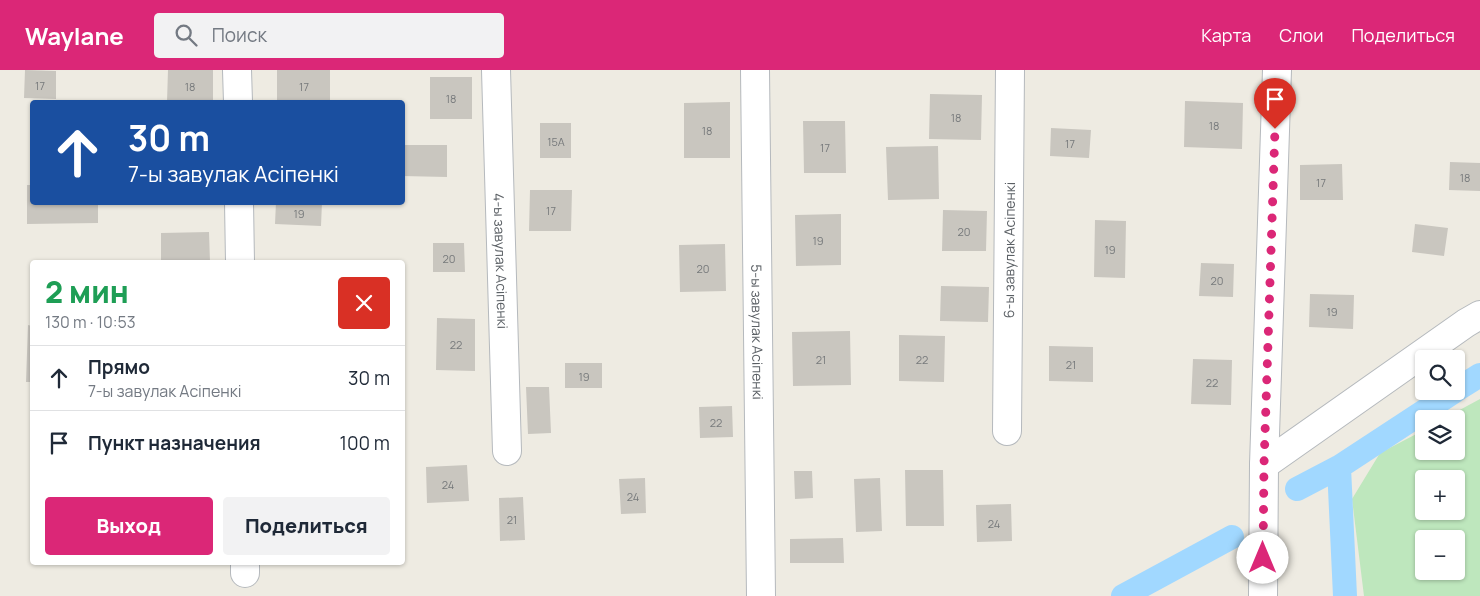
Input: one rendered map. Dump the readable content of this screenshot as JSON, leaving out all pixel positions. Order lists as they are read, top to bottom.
{
  "streets": {
    "street": ["6-ы завулак Асіпенкі", "4-ы завулак Асіпенкі", "5-ы завулак Асіпенкі"]
  },
  "house_numbers": [
    "17",
    "18",
    "17",
    "18",
    "18",
    "18",
    "18",
    "15А",
    "17",
    "17",
    "18",
    "17",
    "17",
    "19",
    "20",
    "19",
    "19",
    "20",
    "20",
    "20",
    "19",
    "22",
    "21",
    "22",
    "21",
    "19",
    "22",
    "22",
    "24",
    "24",
    "21",
    "24"
  ],
  "page": {
    "header": "Waylane",
    "search": "Поиск",
    "nav": ["Карта", "Слои", "Поделиться"],
    "turn": ["30 m", "7-ы завулак Асіпенкі"],
    "heading": ["2 мин", "130 m · 10:53"],
    "list": [
      {
        "name": "Прямо",
        "note": "7-ы завулак Асіпенкі",
        "value": "30 m"
      },
      {
        "name": "Пункт назначения",
        "value": "100 m"
      }
    ],
    "map_buttons": ["+", "−"],
    "buttons": ["Выход", "Поделиться"]
  }
}
